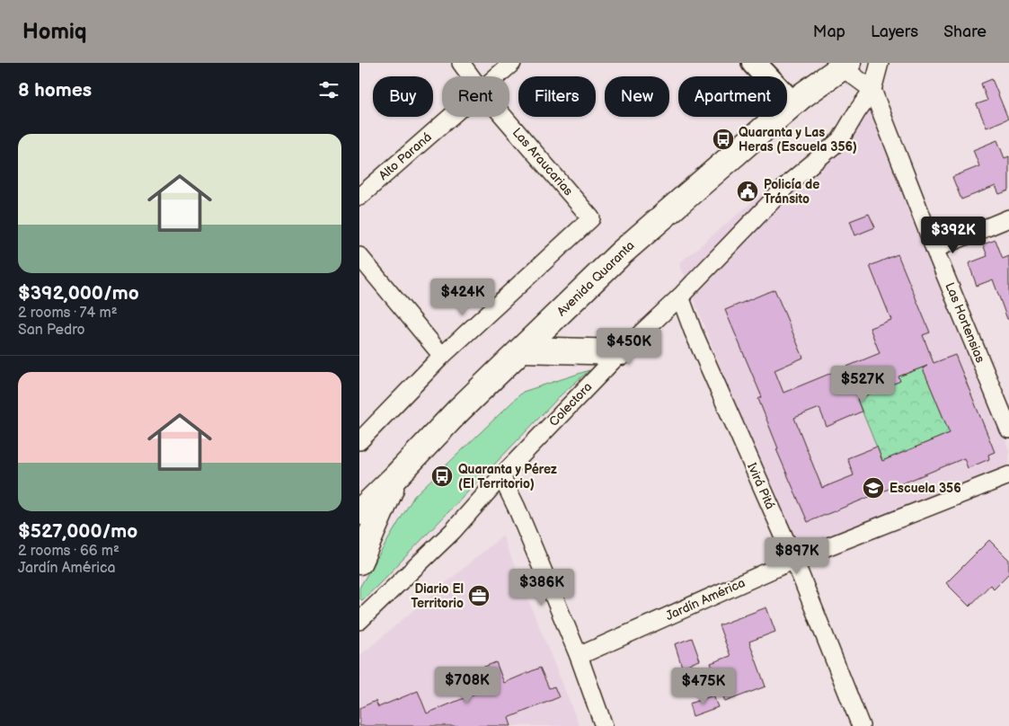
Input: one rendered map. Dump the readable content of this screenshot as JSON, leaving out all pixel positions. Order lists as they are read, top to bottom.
{
  "streets": {
    "highway": ["Avenida Quaranta"],
    "street": [
      "Alto Paraná",
      "Las Araucarias",
      "Las Hortensias",
      "Colectora",
      "Ivirá Pitá",
      "Jardín América"
    ]
  },
  "crossings": [
    ["Las Hortensias", "Colectora"],
    ["Colectora", "Ivirá Pitá"],
    ["Ivirá Pitá", "Jardín América"]
  ],
  "places": {
    "bus stop": ["Quaranta y Las Heras (Escuela 356)", "Quaranta y Pérez (El Territorio)"],
    "public building": ["Policía de Tránsito"],
    "school or university": ["Escuela 356"],
    "office": ["Diario El Territorio"]
  },
  "page": {
    "header": "Homiq",
    "nav": ["Map", "Layers", "Share"],
    "heading": "8 homes",
    "chip": [
      "Buy",
      "Rent",
      "Filters",
      "New",
      "Apartment"
    ],
    "list": [
      {
        "name": "$392,000/mo",
        "note": "2 rooms · 74 m² · San Pedro"
      },
      {
        "name": "$527,000/mo",
        "note": "2 rooms · 66 m² · Jardín América"
      }
    ],
    "price": [
      "$392K",
      "$424K",
      "$450K",
      "$527K",
      "$897K",
      "$386K",
      "$708K",
      "$475K"
    ]
  }
}
